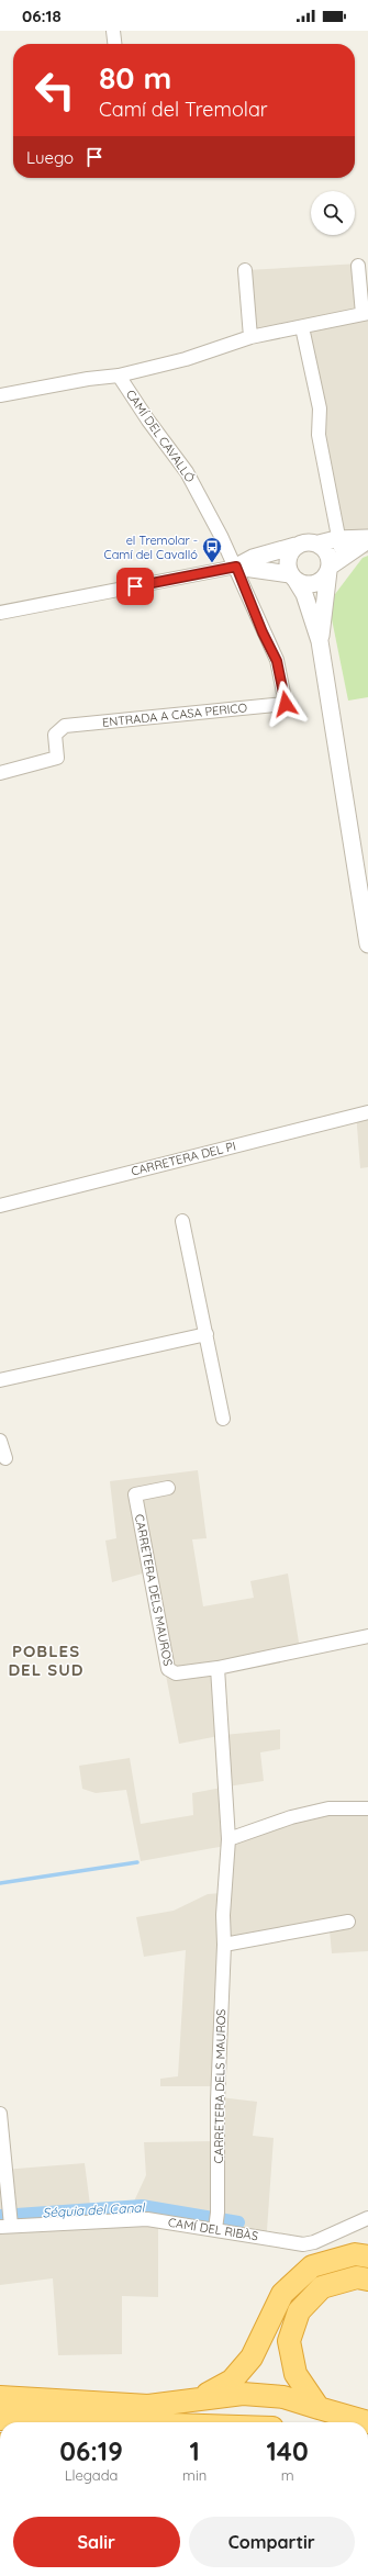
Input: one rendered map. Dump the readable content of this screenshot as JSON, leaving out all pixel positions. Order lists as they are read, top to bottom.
{
  "streets": {
    "street": [
      "CAMÍ DEL CAVALLÓ",
      "ENTRADA A CASA PERICO",
      "CARRETERA DEL PI",
      "CARRETERA DELS MAUROS",
      "CAMÍ DEL RIBÀS"
    ]
  },
  "crossings": [
    ["CAMÍ DEL CAVALLÓ", "ENTRADA A CASA PERICO"],
    ["CARRETERA DELS MAUROS", "CAMÍ DEL RIBÀS"]
  ],
  "districts": ["POBLES DEL SUD"],
  "water": ["Séquia del Canal"],
  "places": {
    "bus stop": ["el Tremolar - Camí del Cavalló"]
  },
  "page": {
    "status": "06:18",
    "turn": ["80 m", "Camí del Tremolar"],
    "then": "Luego",
    "eta": [
      "06:19",
      "Llegada",
      "1",
      "min",
      "140",
      "m"
    ],
    "buttons": ["Salir", "Compartir"]
  }
}
